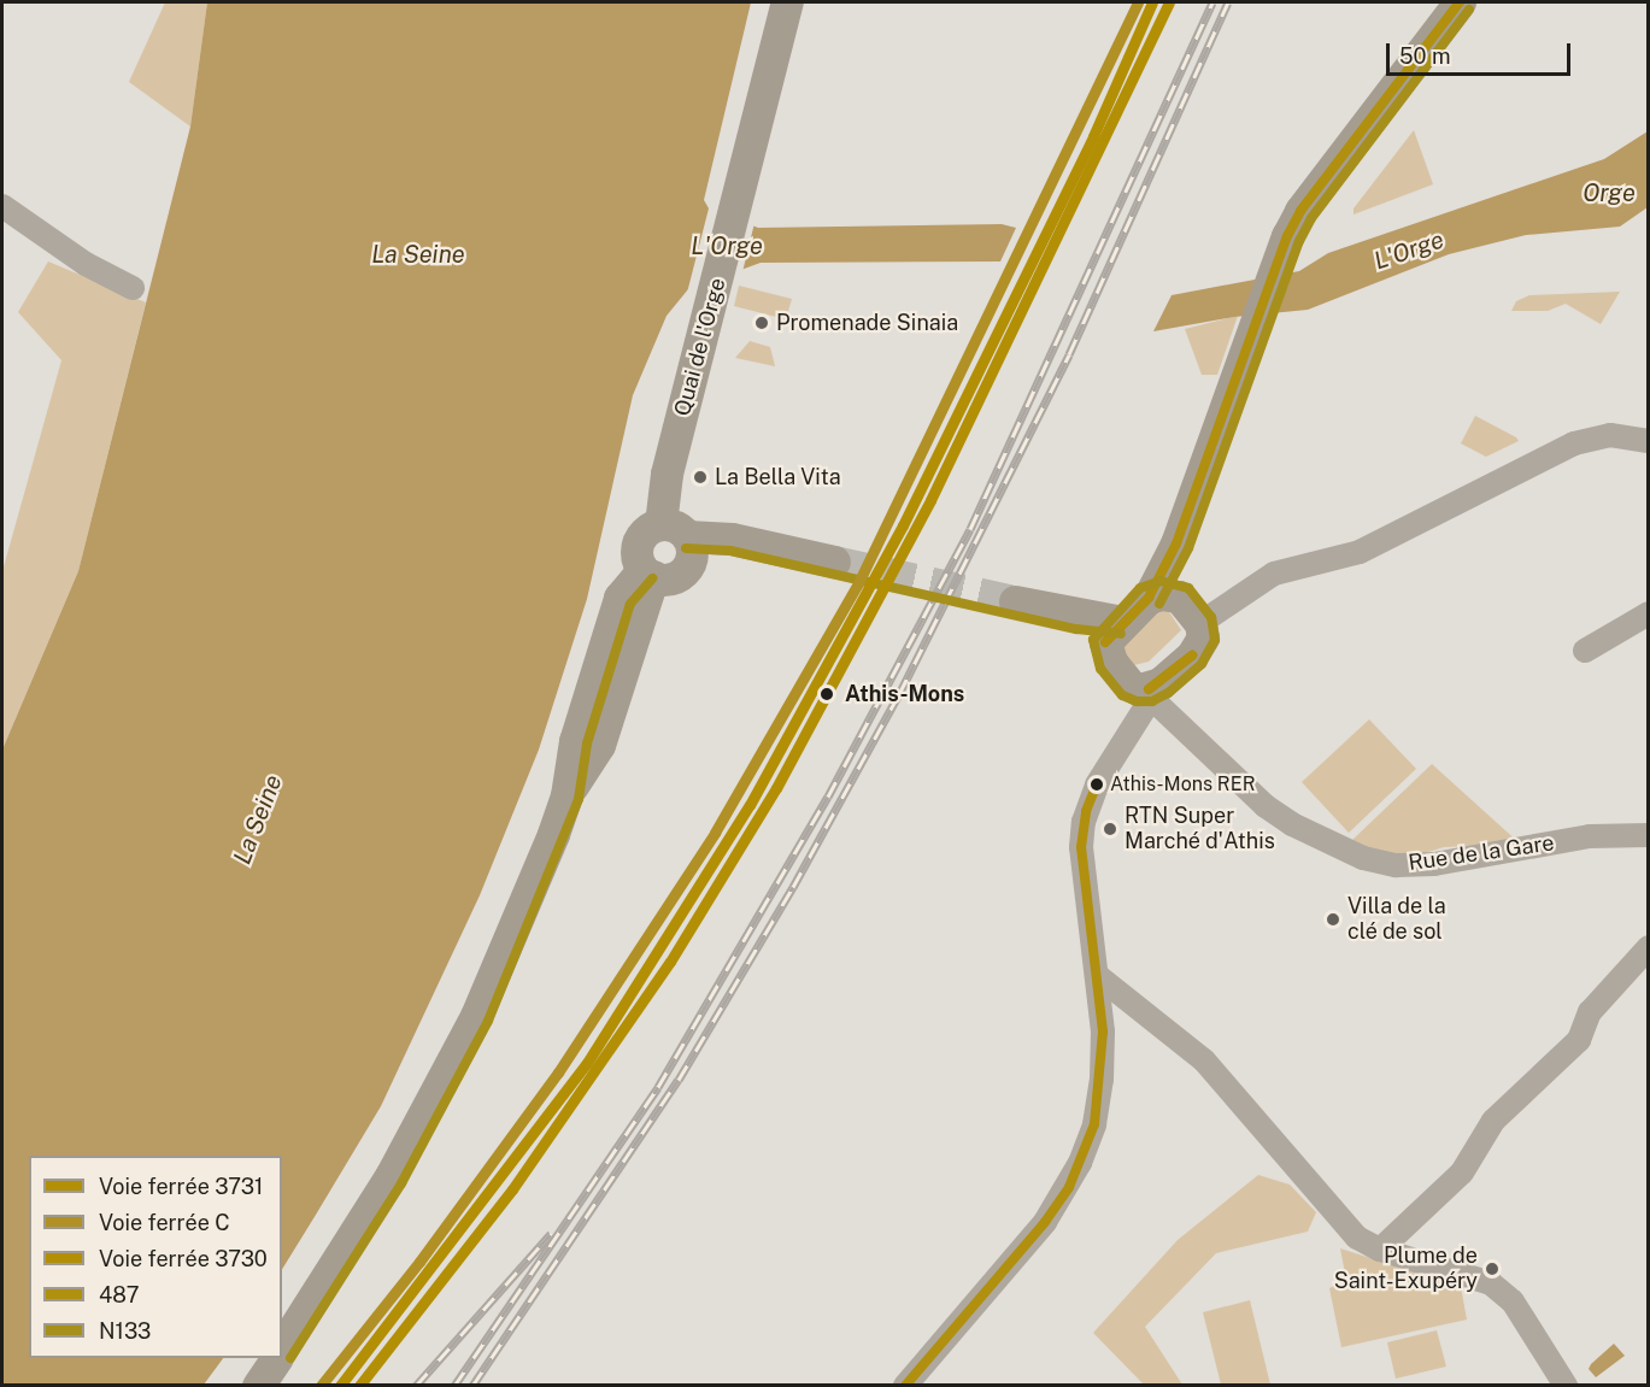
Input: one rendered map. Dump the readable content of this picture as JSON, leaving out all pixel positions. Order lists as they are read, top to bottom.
{
  "streets": {
    "main road": ["Quai de l'Orge"],
    "street": ["Rue de la Gare"]
  },
  "water": ["Orge", "L'Orge", "La Seine"],
  "places": [
    "Promenade Sinaia",
    "La Bella Vita",
    "Athis-Mons",
    "Athis-Mons RER",
    "RTN Super Marché d'Athis",
    "Villa de la clé de sol",
    "Plume de Saint-Exupéry"
  ],
  "lines": [
    "rail line 3731",
    "rail line C",
    "rail line 3730",
    "transit line 487",
    "transit line N133"
  ],
  "legend": [
    "Voie ferrée 3731",
    "Voie ferrée C",
    "Voie ferrée 3730",
    "487",
    "N133"
  ],
  "scale_bar": "50 m"
}
